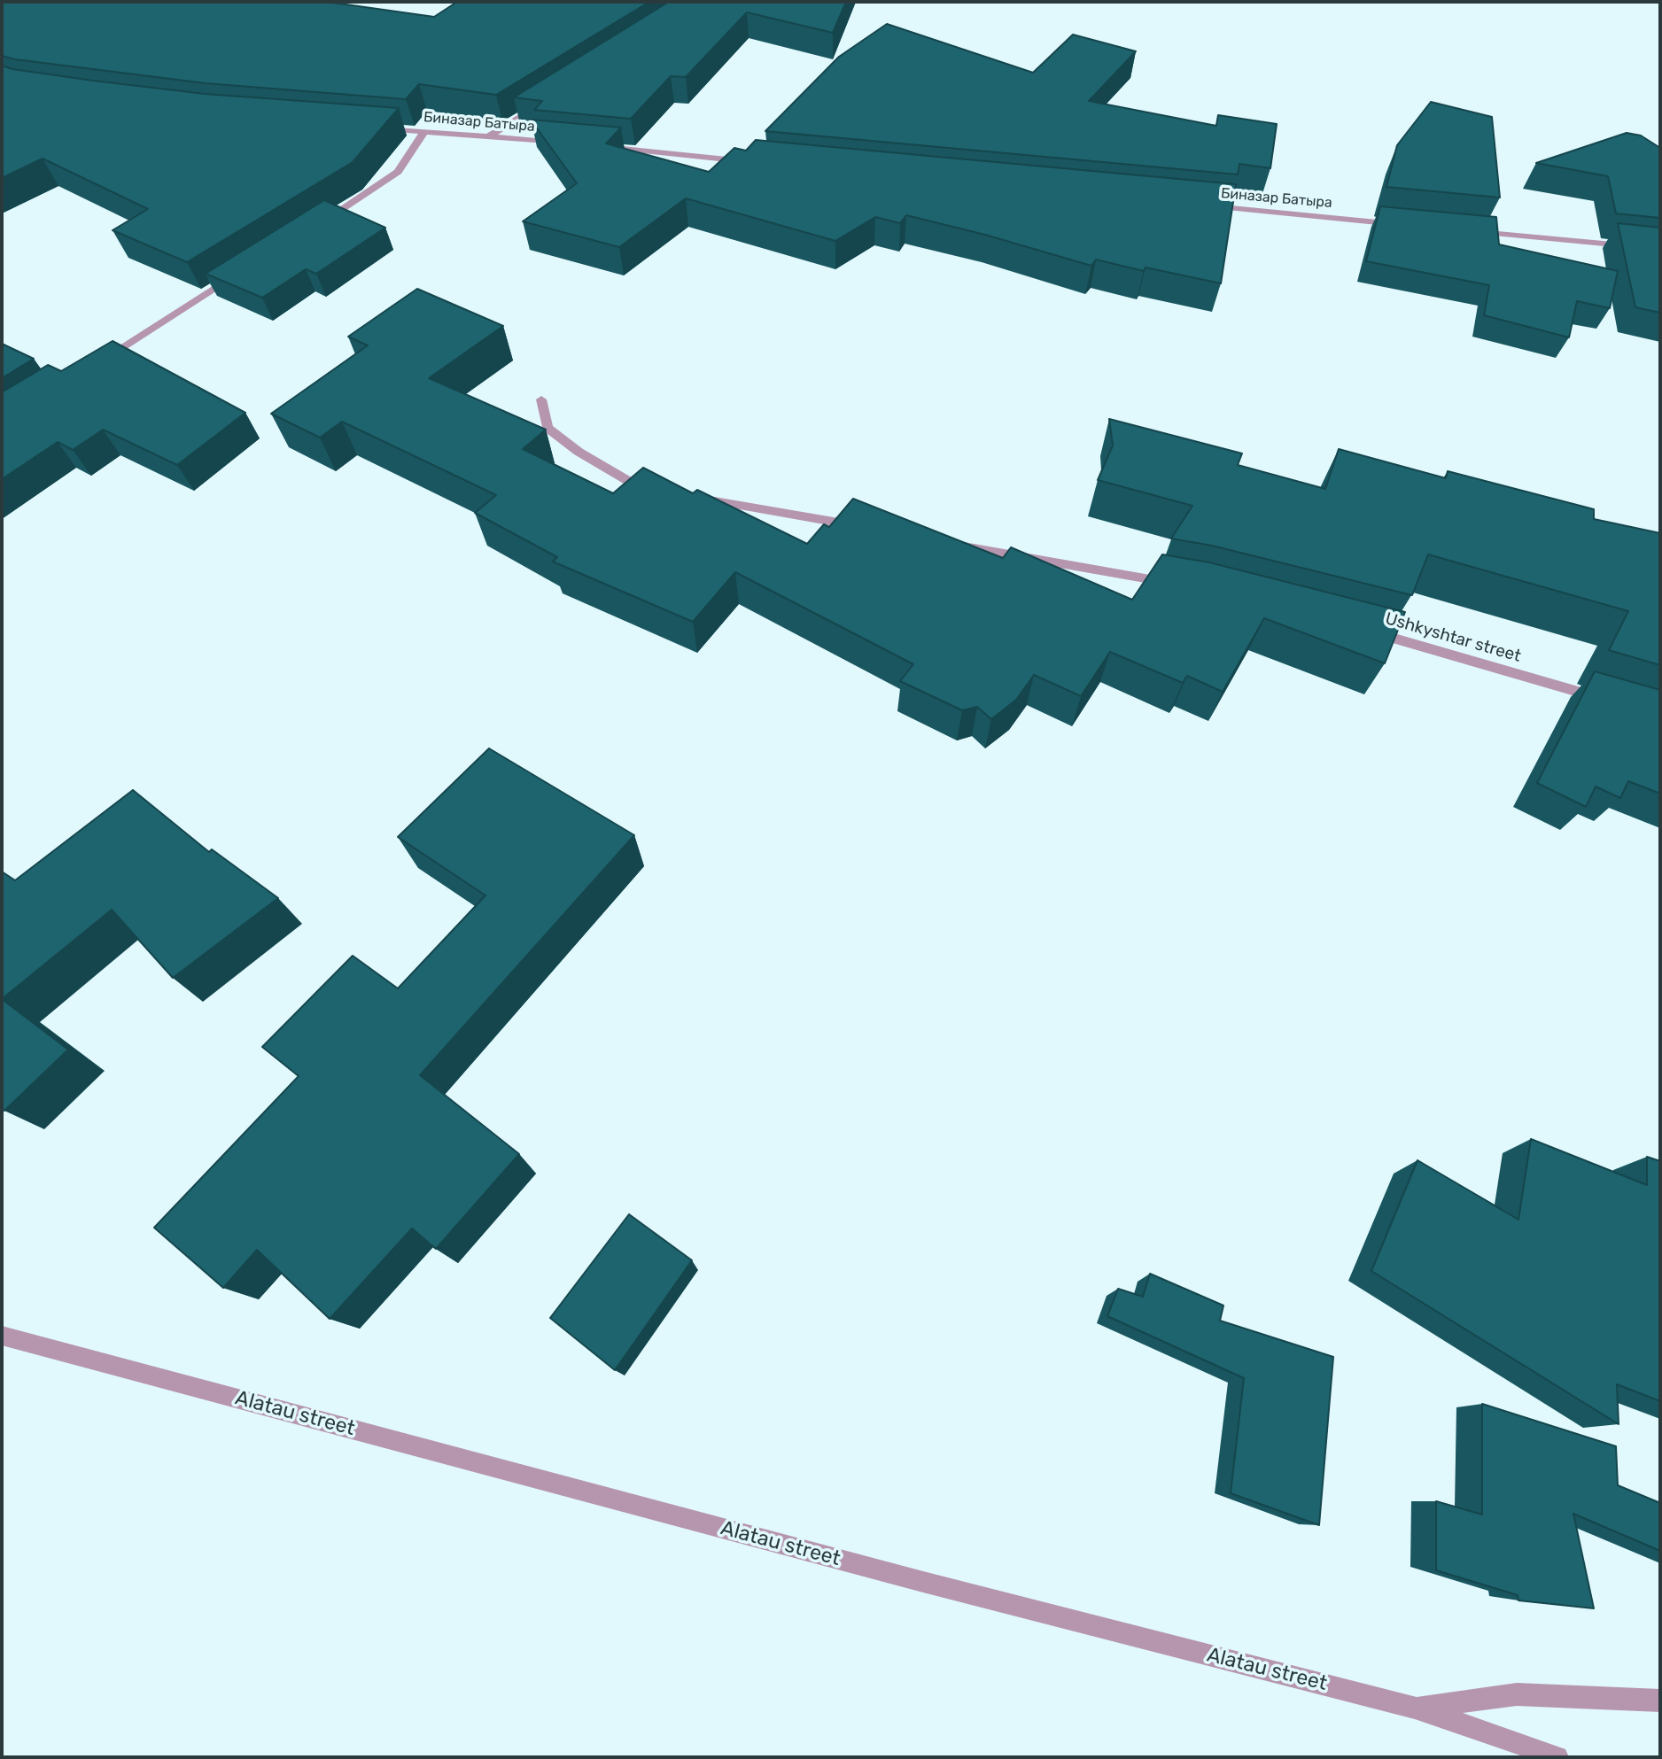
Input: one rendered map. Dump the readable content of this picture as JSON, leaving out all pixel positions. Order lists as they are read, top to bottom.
{
  "streets": {
    "street": ["Биназар Батыра", "Ushkyshtar street", "Alatau street"]
  }
}
